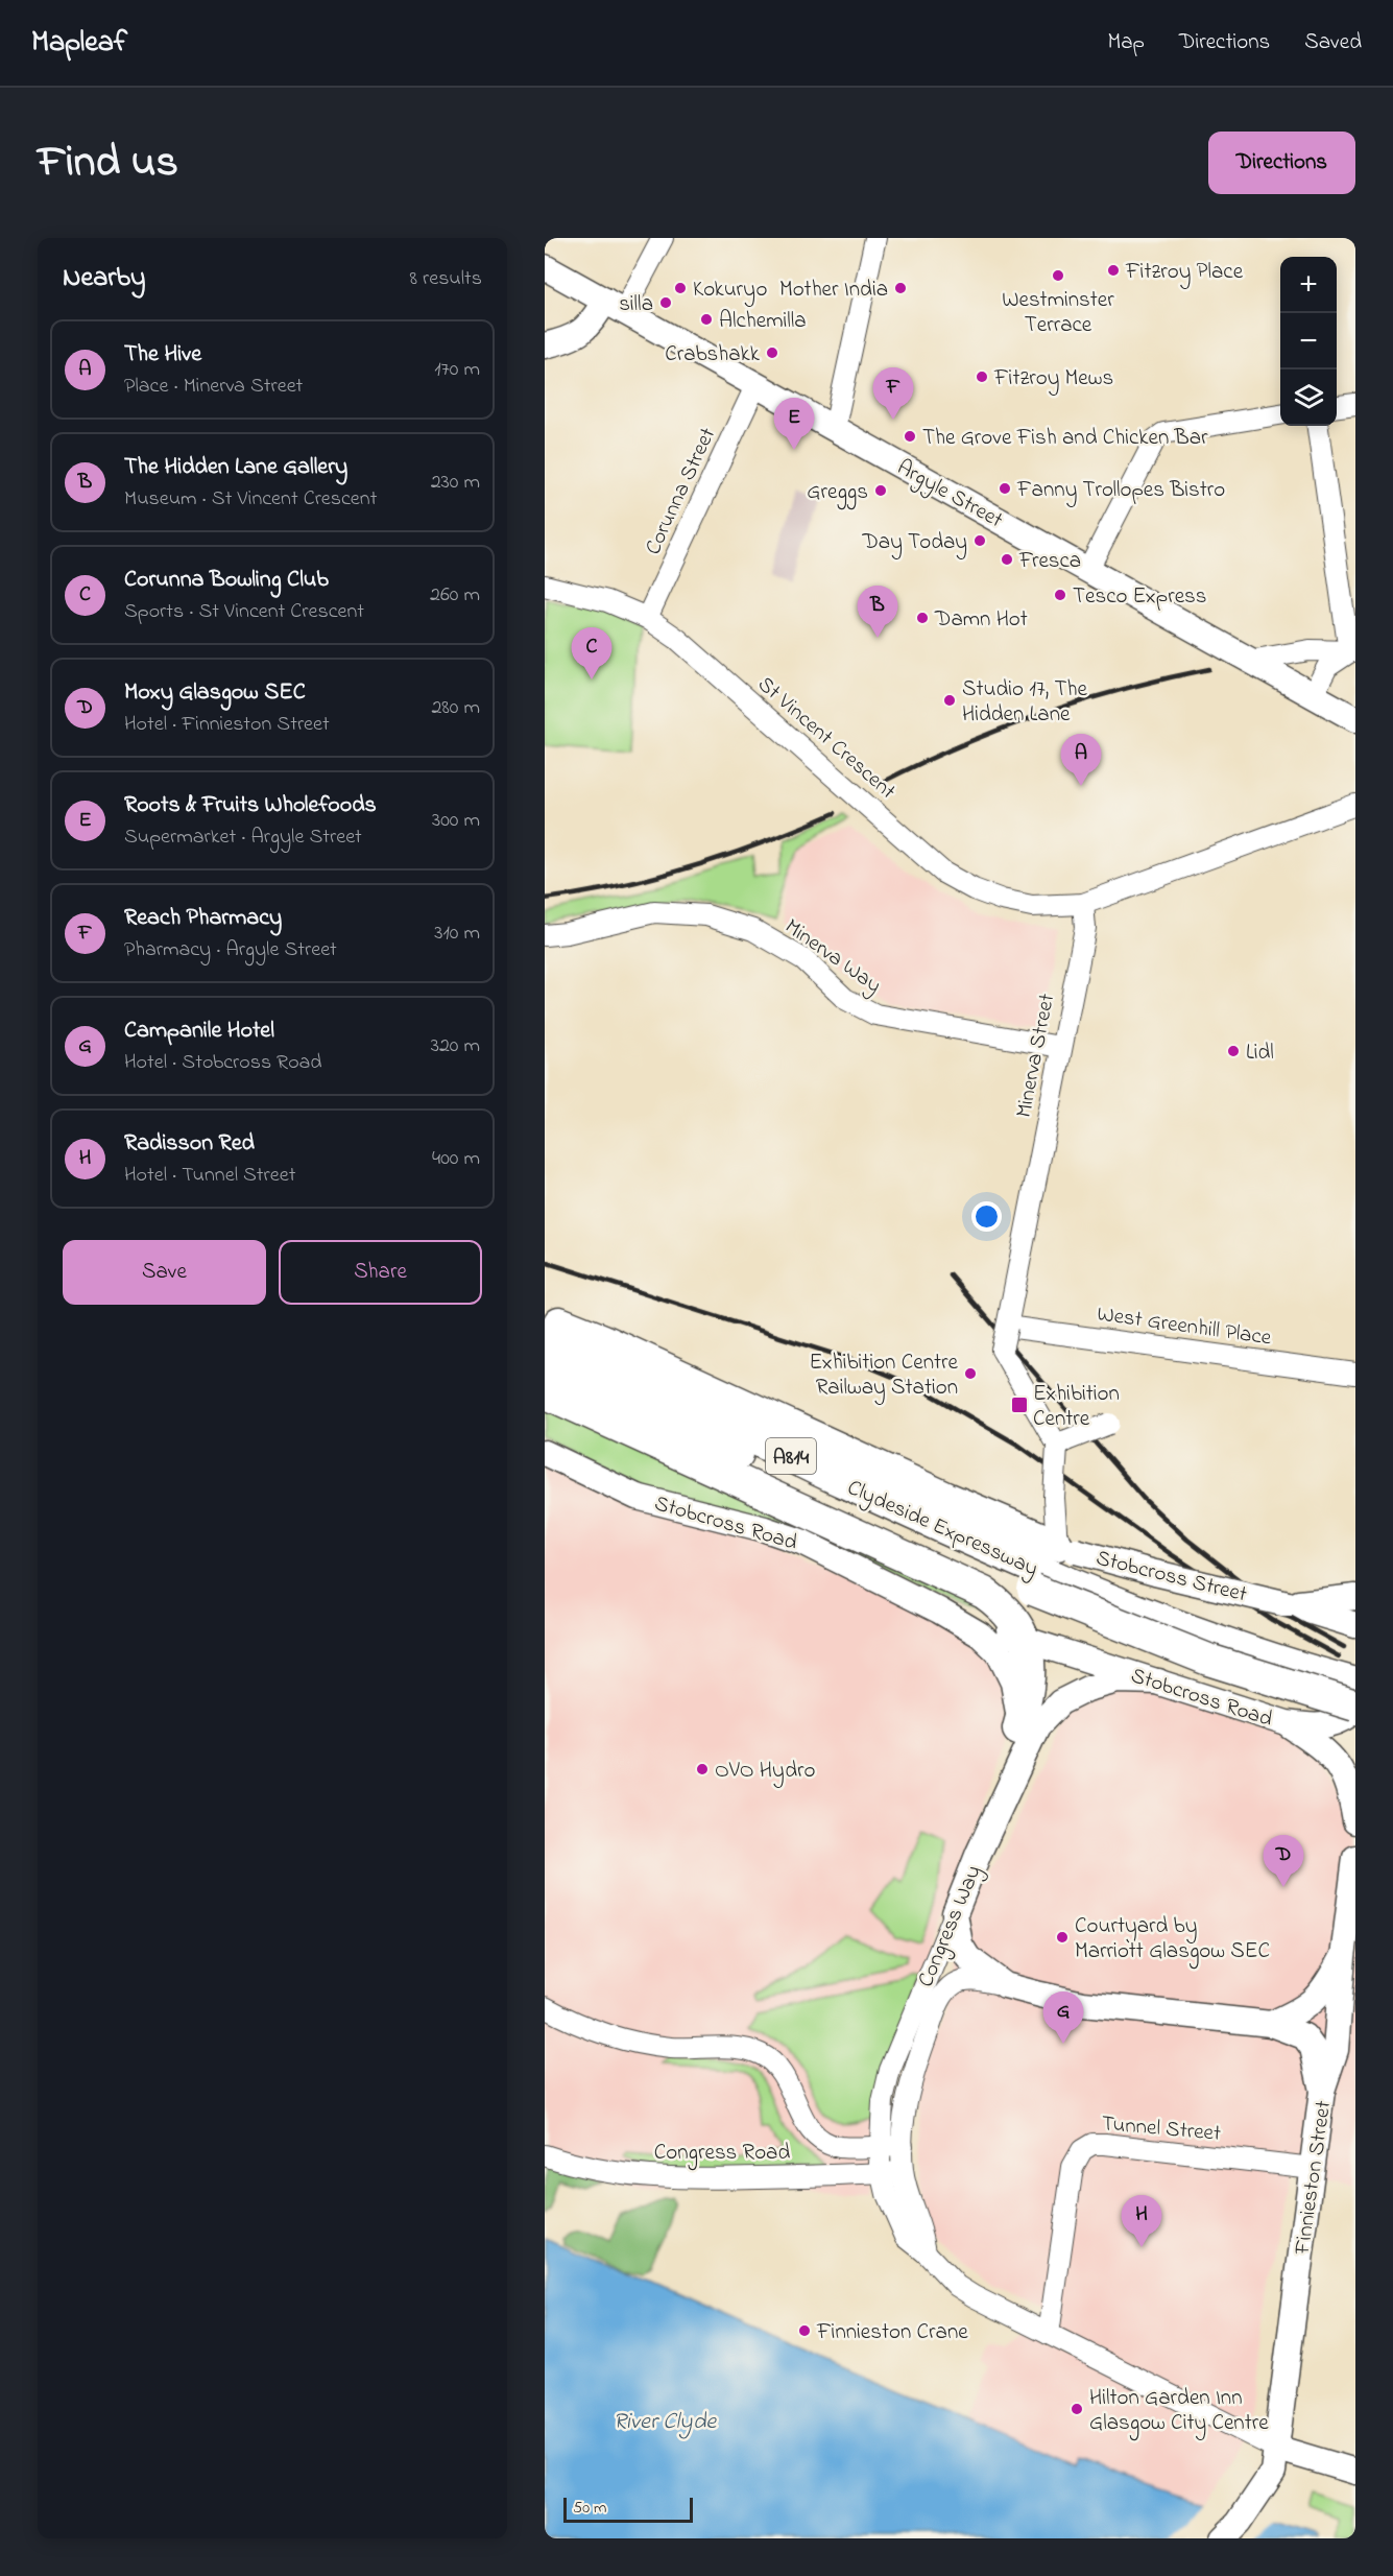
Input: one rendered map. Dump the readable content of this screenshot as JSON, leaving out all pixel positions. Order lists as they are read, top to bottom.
{
  "streets": {
    "main road": ["A814", "Clydeside Expressway"],
    "street": [
      "Corunna Street",
      "Argyle Street",
      "St Vincent Crescent",
      "Minerva Way",
      "Minerva Street",
      "West Greenhill Place",
      "Stobcross Road",
      "Stobcross Street",
      "Congress Way",
      "Tunnel Street",
      "Congress Road",
      "Finnieston Street"
    ]
  },
  "crossings": [
    ["Corunna Street", "Argyle Street"],
    ["Corunna Street", "St Vincent Crescent"],
    ["St Vincent Crescent", "Minerva Street"],
    ["Minerva Way", "Minerva Street"],
    ["Minerva Street", "West Greenhill Place"],
    ["Stobcross Road", "Congress Way"],
    ["Congress Way", "Tunnel Street"],
    ["Congress Way", "Congress Road"],
    ["Congress Way", "Finnieston Street"],
    ["Tunnel Street", "Finnieston Street"]
  ],
  "water": ["River Clyde"],
  "places": {
    "other": [
      "Fitzroy Place",
      "Westminster Terrace",
      "Kokuryo",
      "Mother India",
      "silla",
      "Alchemilla",
      "Crabshakk",
      "Fitzroy Mews",
      "The Grove Fish and Chicken Bar",
      "Fanny Trollopes Bistro",
      "Greggs",
      "Day Today",
      "Fresca",
      "Tesco Express",
      "Damn Hot",
      "Studio 17, The Hidden Lane",
      "Lidl",
      "Exhibition Centre Railway Station",
      "OVO Hydro",
      "Courtyard by Marriott Glasgow SEC",
      "Finnieston Crane",
      "Hilton Garden Inn Glasgow City Centre"
    ],
    "transit": ["Exhibition Centre"]
  },
  "scale_bar": "50 m",
  "page": {
    "header": "Mapleaf",
    "nav": ["Map", "Directions", "Saved"],
    "title": "Find us",
    "buttons": [
      "Directions",
      ["Save", "Share"]
    ],
    "heading": ["Nearby", "8 results"],
    "map_buttons": ["+", "−"],
    "list": [
      {
        "mark": "A",
        "name": "The Hive",
        "note": "Place · Minerva Street",
        "value": "170 m"
      },
      {
        "mark": "B",
        "name": "The Hidden Lane Gallery",
        "note": "Museum · St Vincent Crescent",
        "value": "230 m"
      },
      {
        "mark": "C",
        "name": "Corunna Bowling Club",
        "note": "Sports · St Vincent Crescent",
        "value": "260 m"
      },
      {
        "mark": "D",
        "name": "Moxy Glasgow SEC",
        "note": "Hotel · Finnieston Street",
        "value": "280 m"
      },
      {
        "mark": "E",
        "name": "Roots & Fruits Wholefoods",
        "note": "Supermarket · Argyle Street",
        "value": "300 m"
      },
      {
        "mark": "F",
        "name": "Reach Pharmacy",
        "note": "Pharmacy · Argyle Street",
        "value": "310 m"
      },
      {
        "mark": "G",
        "name": "Campanile Hotel",
        "note": "Hotel · Stobcross Road",
        "value": "320 m"
      },
      {
        "mark": "H",
        "name": "Radisson Red",
        "note": "Hotel · Tunnel Street",
        "value": "400 m"
      }
    ],
    "pins": [
      "F",
      "E",
      "B",
      "C",
      "A",
      "D",
      "G",
      "H"
    ],
    "scale": "50 m"
  }
}
